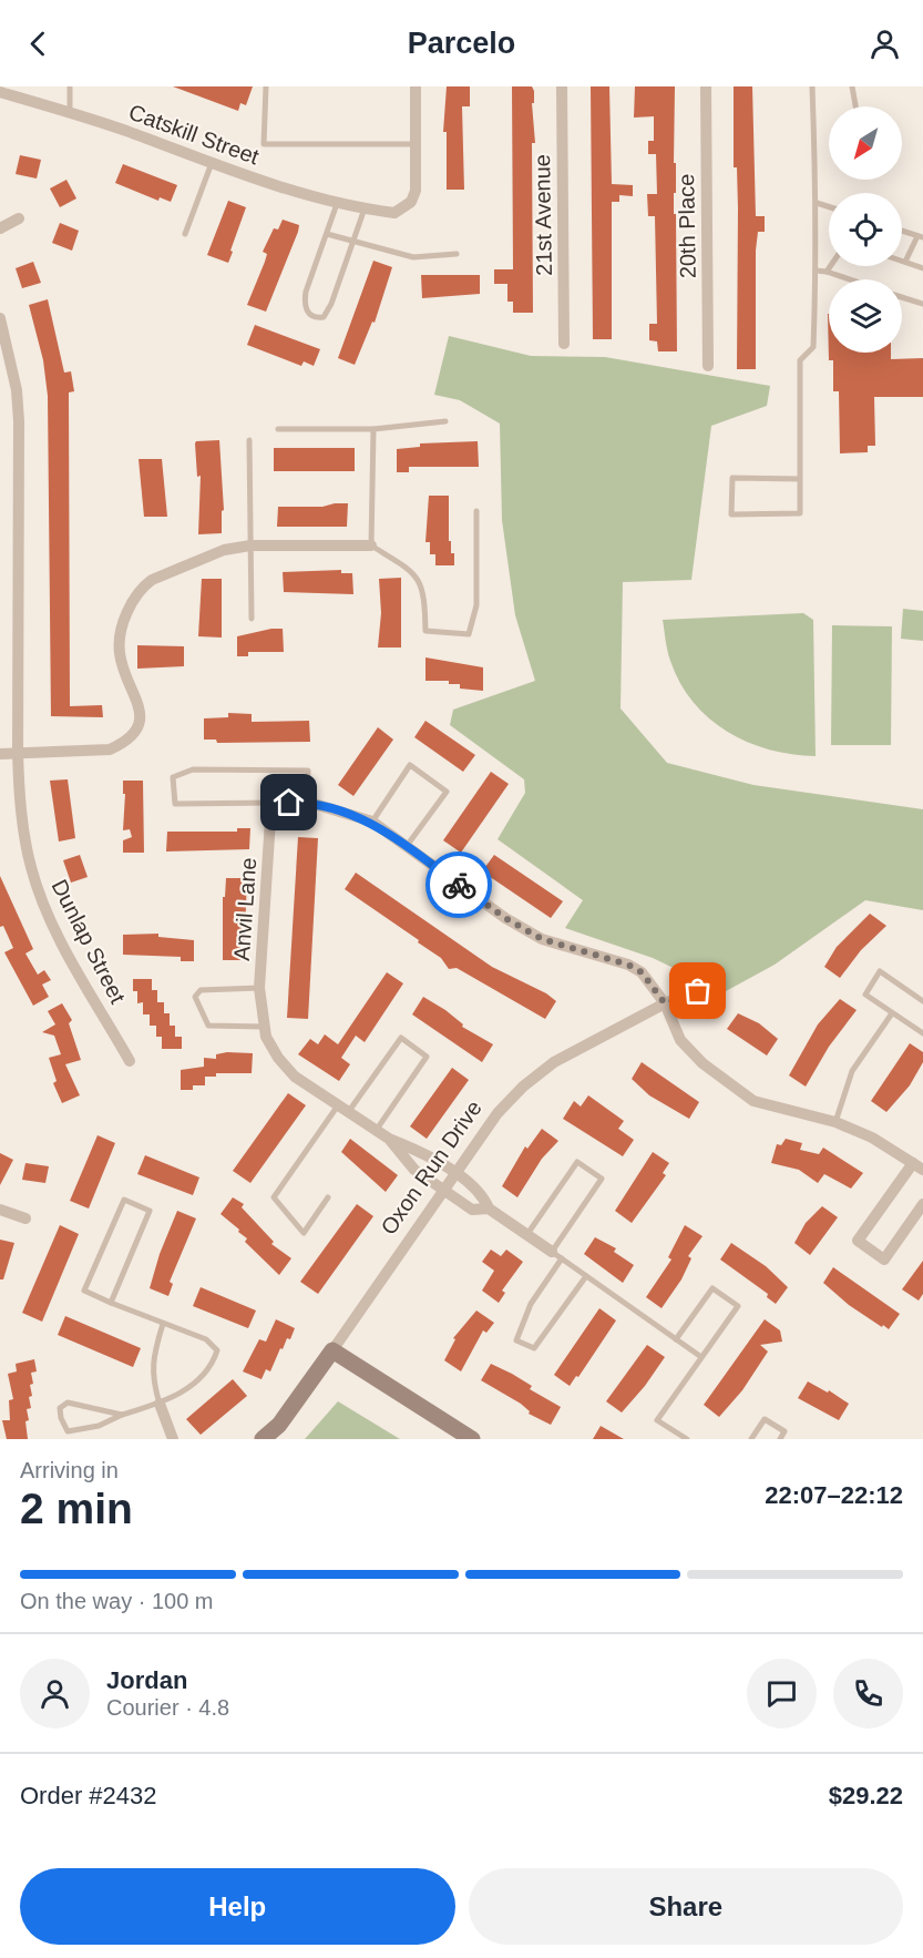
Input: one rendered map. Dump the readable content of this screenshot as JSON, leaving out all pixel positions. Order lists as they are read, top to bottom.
{
  "streets": {
    "street": [
      "Catskill Street",
      "21st Avenue",
      "20th Place",
      "Anvil Lane",
      "Dunlap Street",
      "Oxon Run Drive"
    ]
  },
  "crossings": [
    ["Anvil Lane", "Oxon Run Drive"]
  ],
  "north": "bottom left",
  "page": {
    "header": "Parcelo",
    "heading": ["2 min", "Arriving in", "22:07–22:12"],
    "panel": [
      "Jordan",
      "Courier · 4.8",
      "Order #2432",
      "$29.22"
    ],
    "bar": "On the way · 100 m",
    "buttons": ["Help", "Share"]
  }
}
